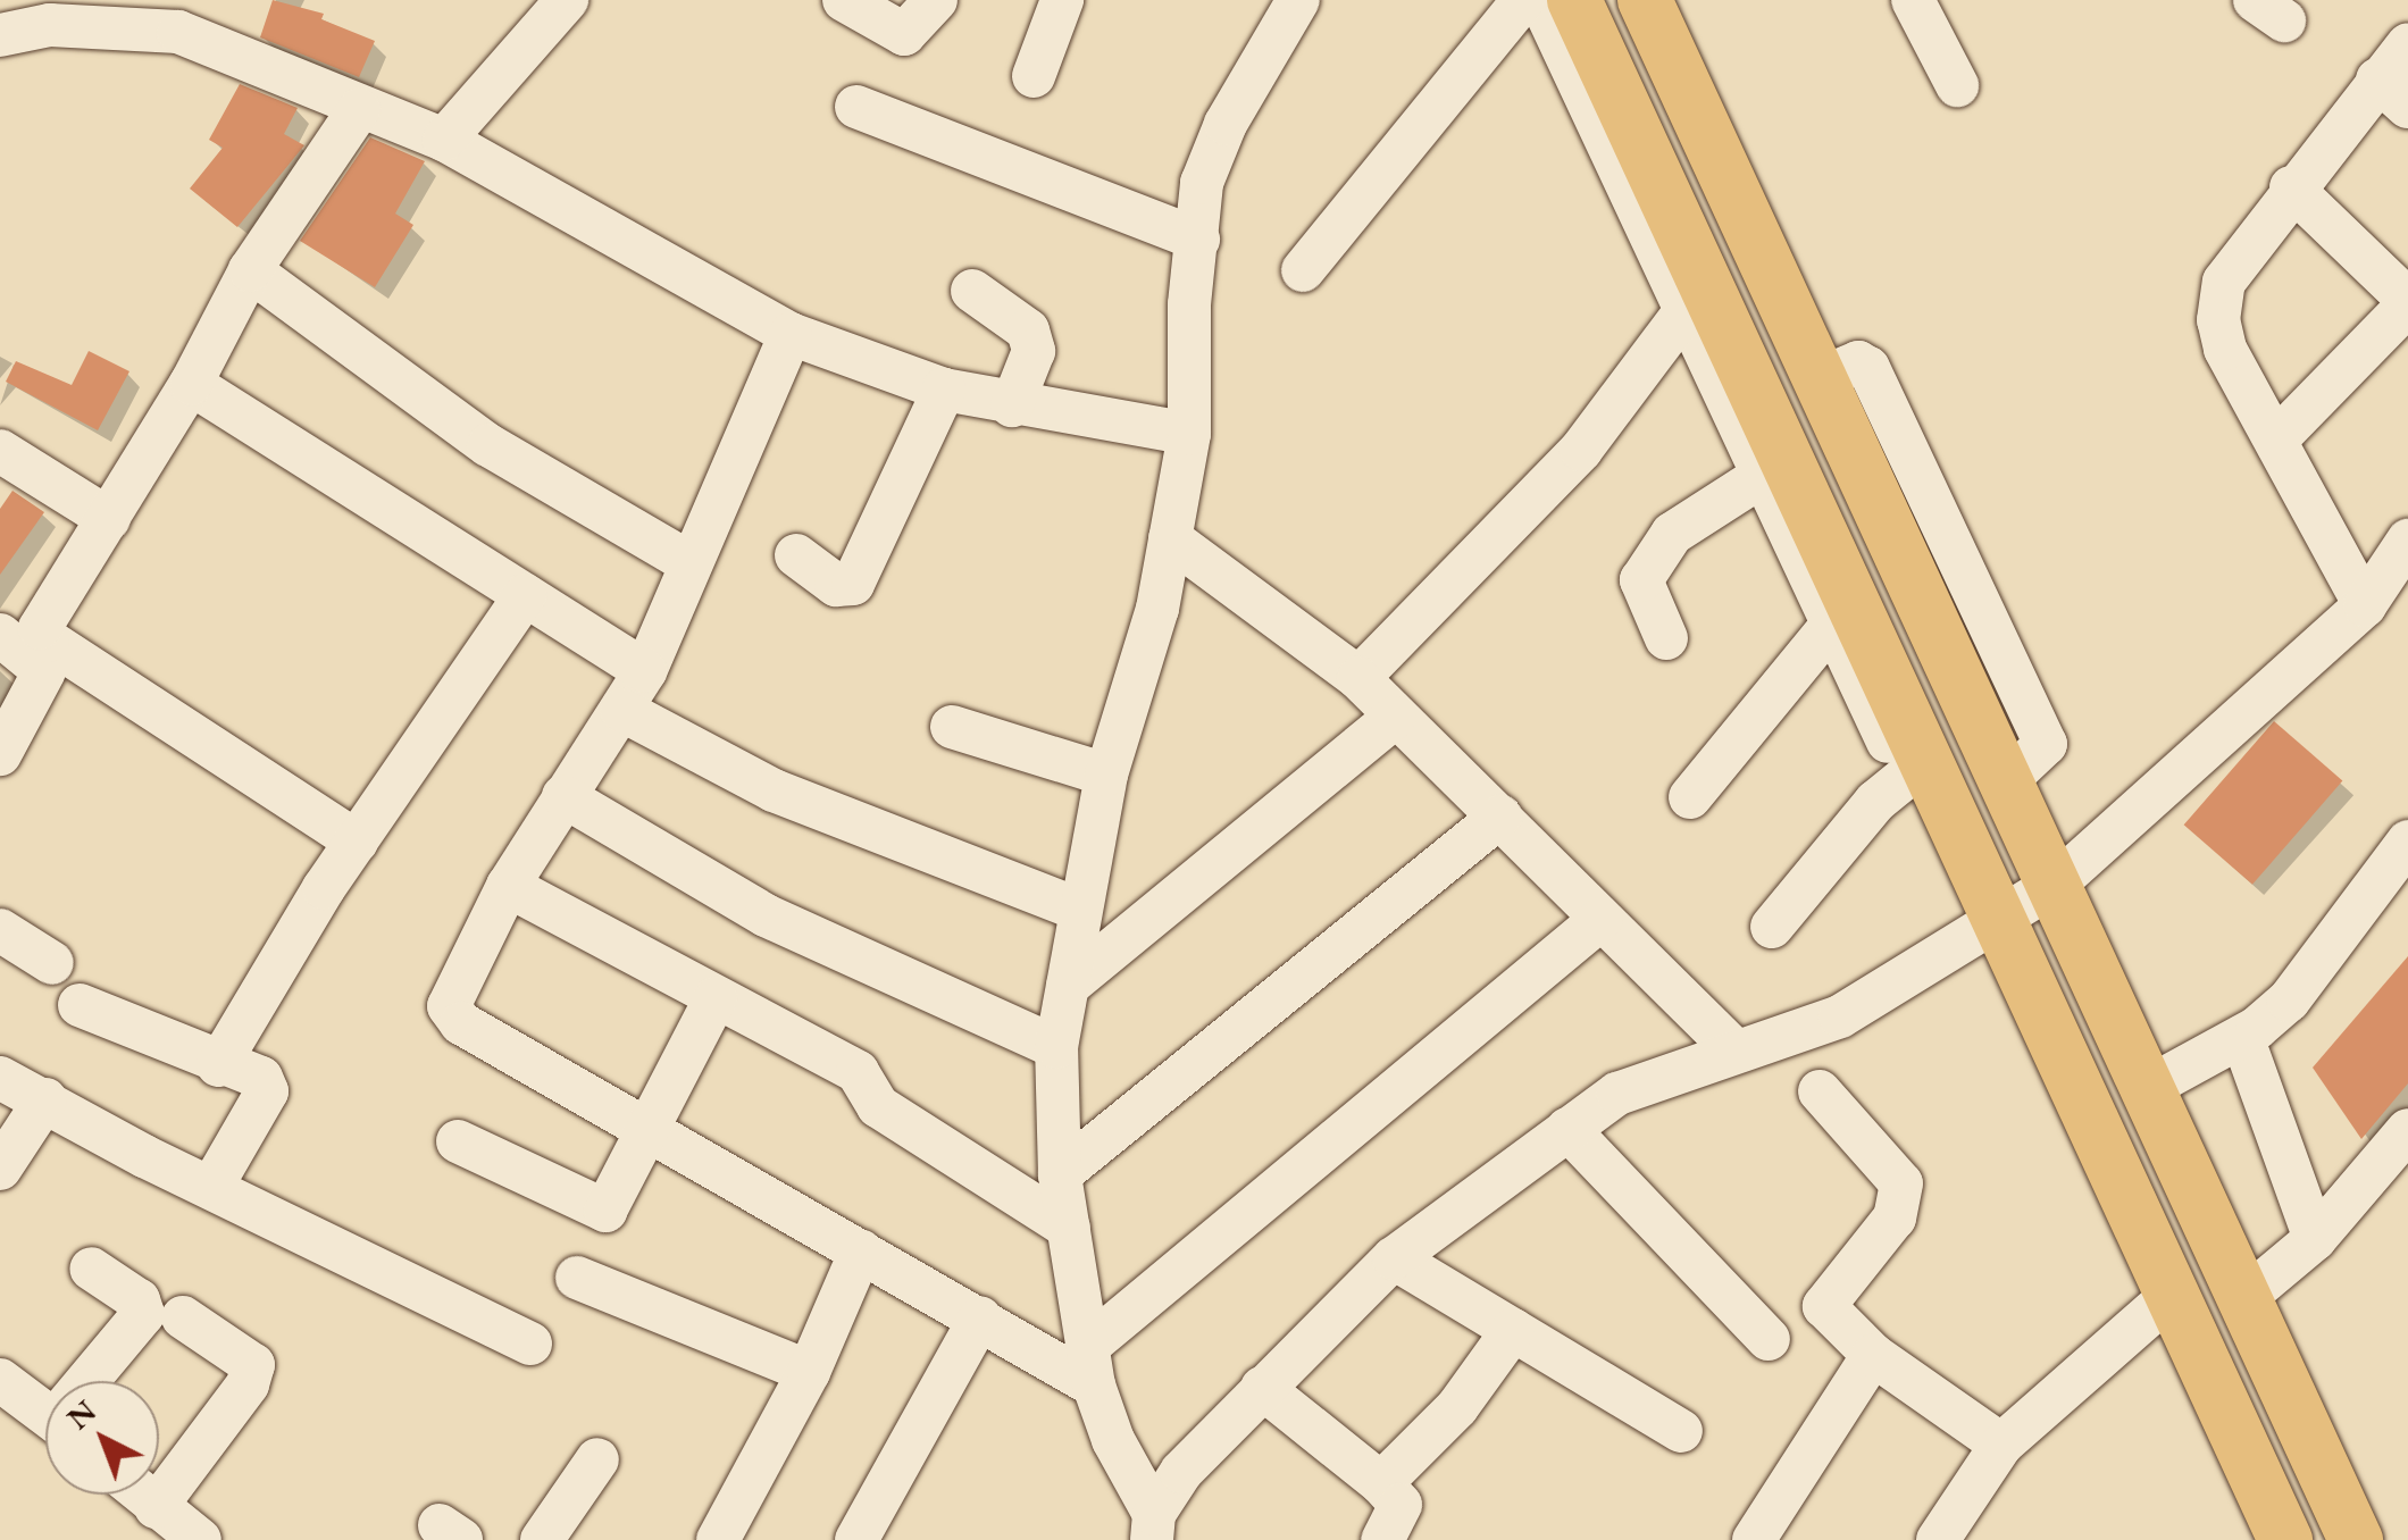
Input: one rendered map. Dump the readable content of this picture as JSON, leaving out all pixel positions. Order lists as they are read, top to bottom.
{
  "north": "top left"
}
